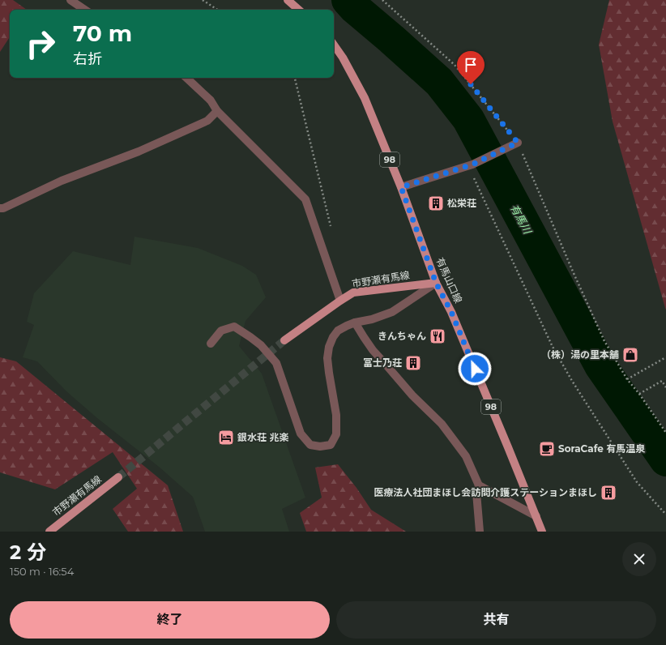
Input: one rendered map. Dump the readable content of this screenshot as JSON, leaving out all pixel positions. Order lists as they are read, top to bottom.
{
  "streets": {
    "main road": ["98", "市野瀬有馬線", "有馬山口線"]
  },
  "crossings": [
    ["市野瀬有馬線", "有馬山口線"]
  ],
  "water": ["有馬川"],
  "places": {
    "building": ["松栄荘", "冨士乃荘", "医療法人社団まほし会訪問介護ステーションまほし"],
    "restaurant": ["きんちゃん"],
    "shop": ["（株）湯の里本舗"],
    "hotel": ["銀水荘 兆楽"],
    "cafe": ["SoraCafe 有馬温泉"]
  },
  "page": {
    "turn": ["70 m", "右折"],
    "heading": ["2 分", "150 m · 16:54"],
    "buttons": ["終了", "共有"]
  }
}
